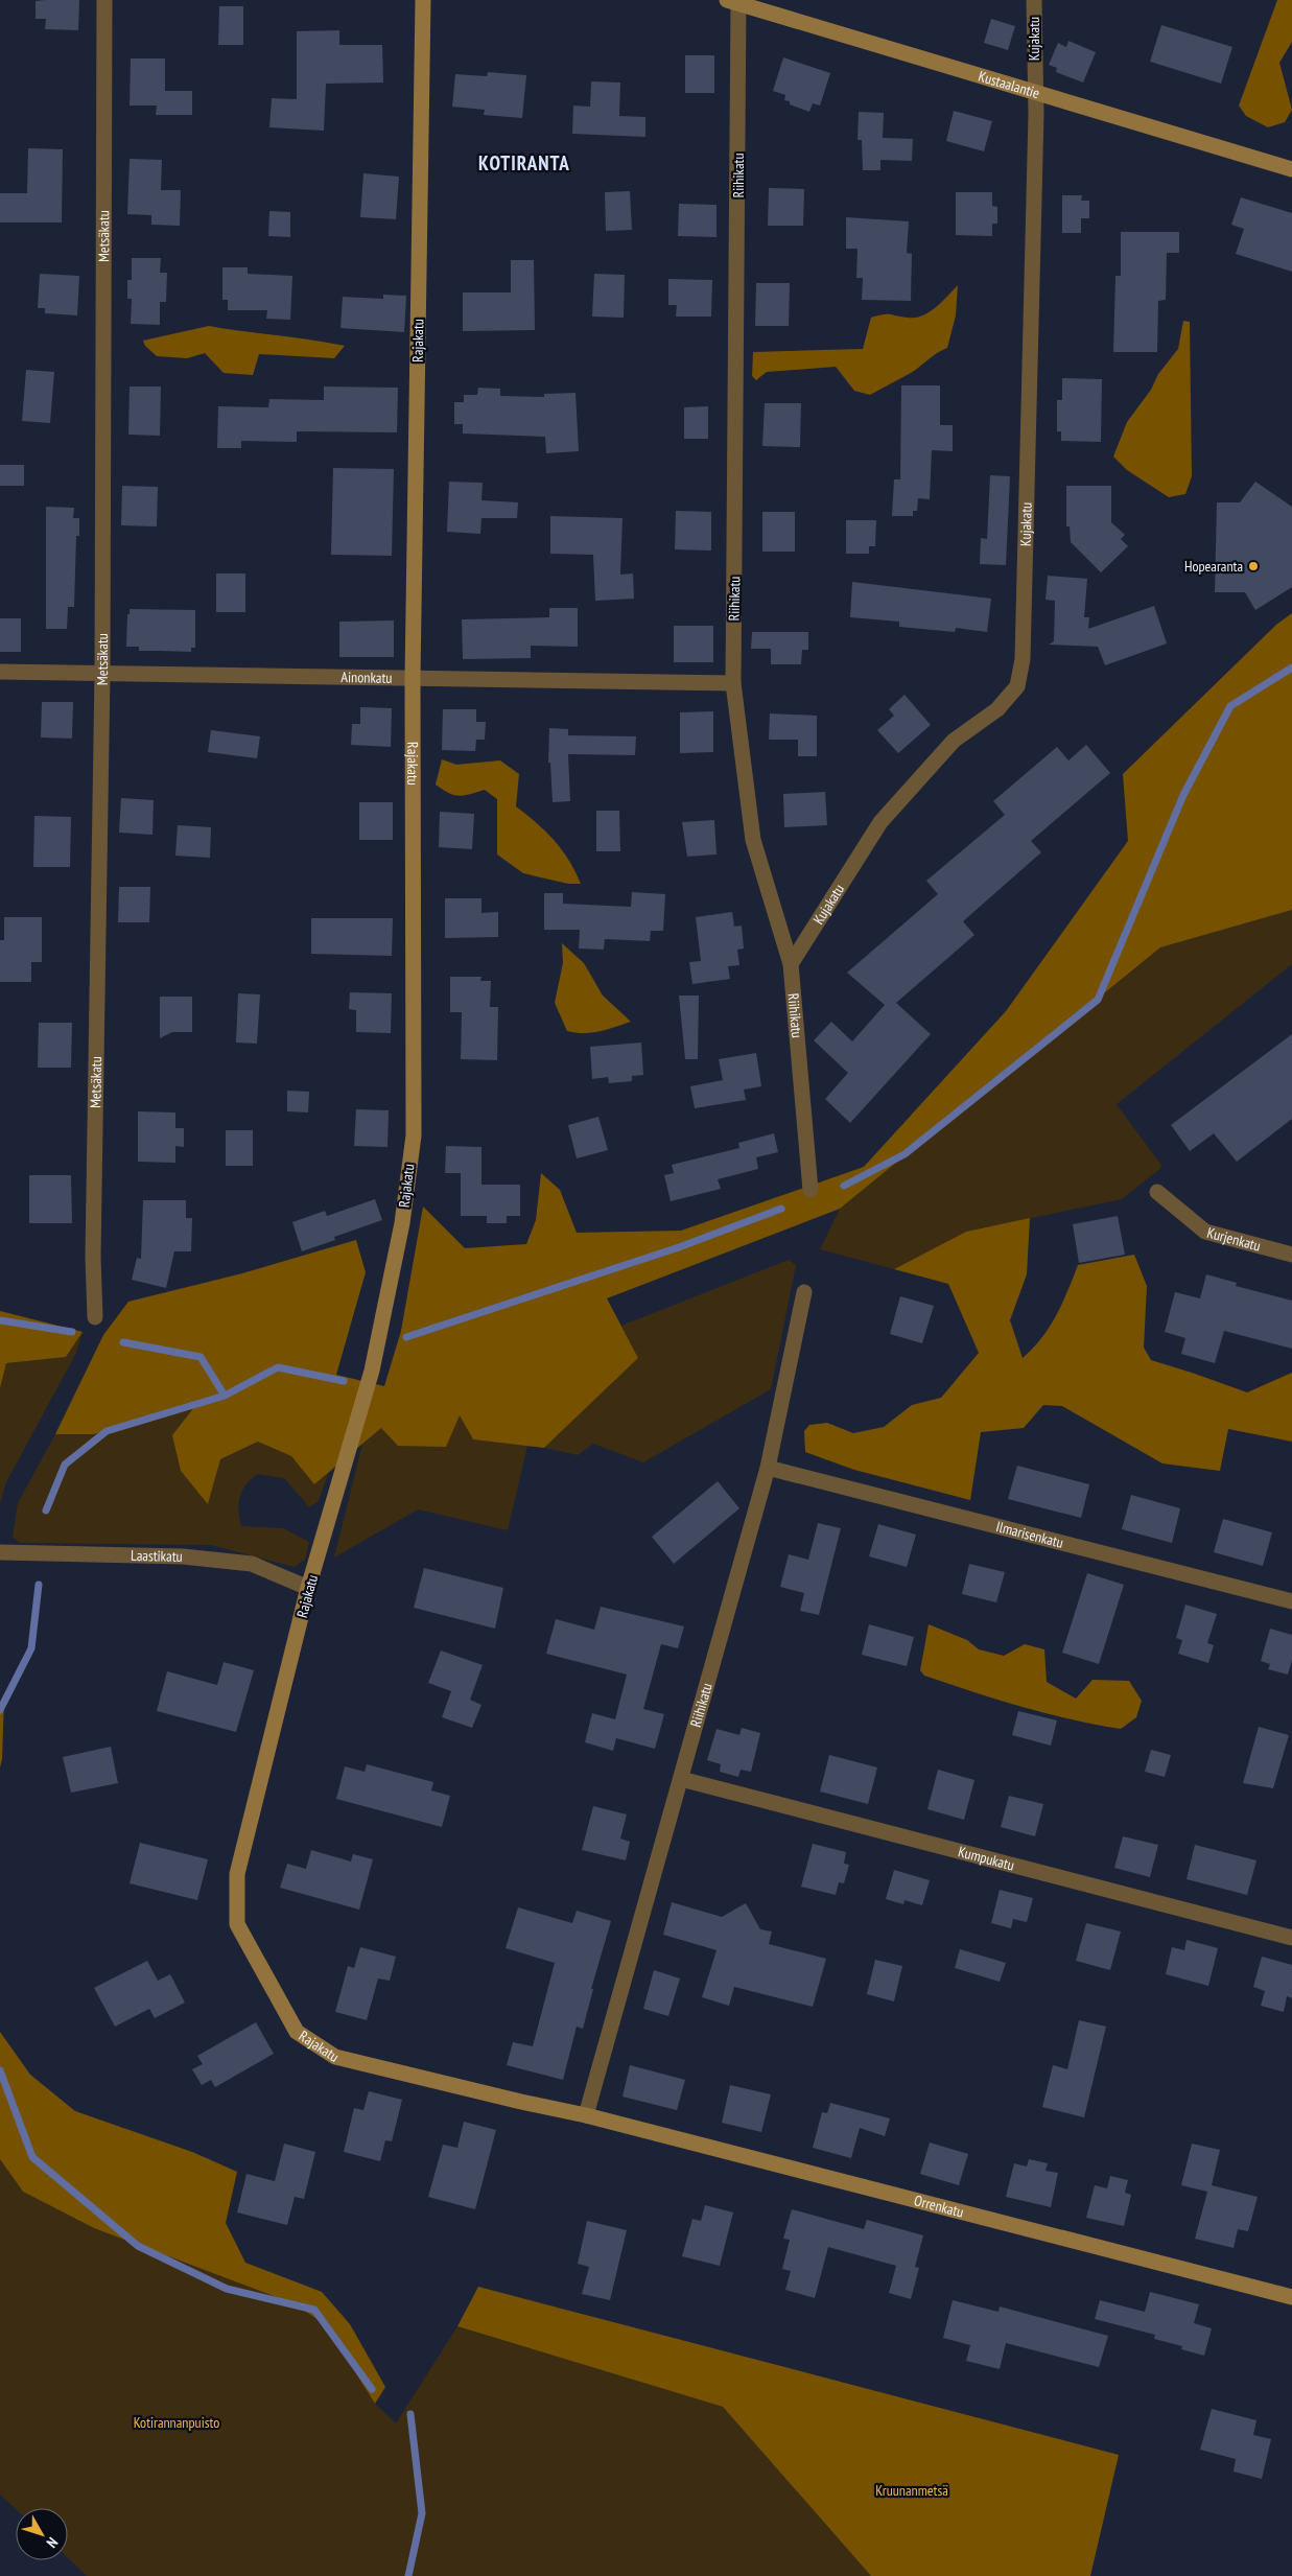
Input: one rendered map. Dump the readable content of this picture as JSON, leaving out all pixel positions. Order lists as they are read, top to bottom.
{
  "streets": {
    "street": [
      "Kujakatu",
      "Kustaalantie",
      "Riihikatu",
      "Metsäkatu",
      "Rajakatu",
      "Ainonkatu",
      "Kurjenkatu",
      "Ilmarisenkatu",
      "Laastikatu",
      "Kumpukatu",
      "Orrenkatu"
    ]
  },
  "crossings": [
    ["Kujakatu", "Kustaalantie"],
    ["Kujakatu", "Riihikatu"],
    ["Kustaalantie", "Riihikatu"],
    ["Riihikatu", "Rajakatu"],
    ["Riihikatu", "Ainonkatu"],
    ["Riihikatu", "Ilmarisenkatu"],
    ["Riihikatu", "Kumpukatu"],
    ["Riihikatu", "Orrenkatu"],
    ["Metsäkatu", "Ainonkatu"],
    ["Rajakatu", "Ainonkatu"],
    ["Rajakatu", "Laastikatu"],
    ["Rajakatu", "Orrenkatu"]
  ],
  "districts": ["KOTIRANTA"],
  "parks": ["Kotirannanpuisto", "Kruunanmetsä"],
  "places": ["Hopearanta"],
  "north": "bottom right"
}
